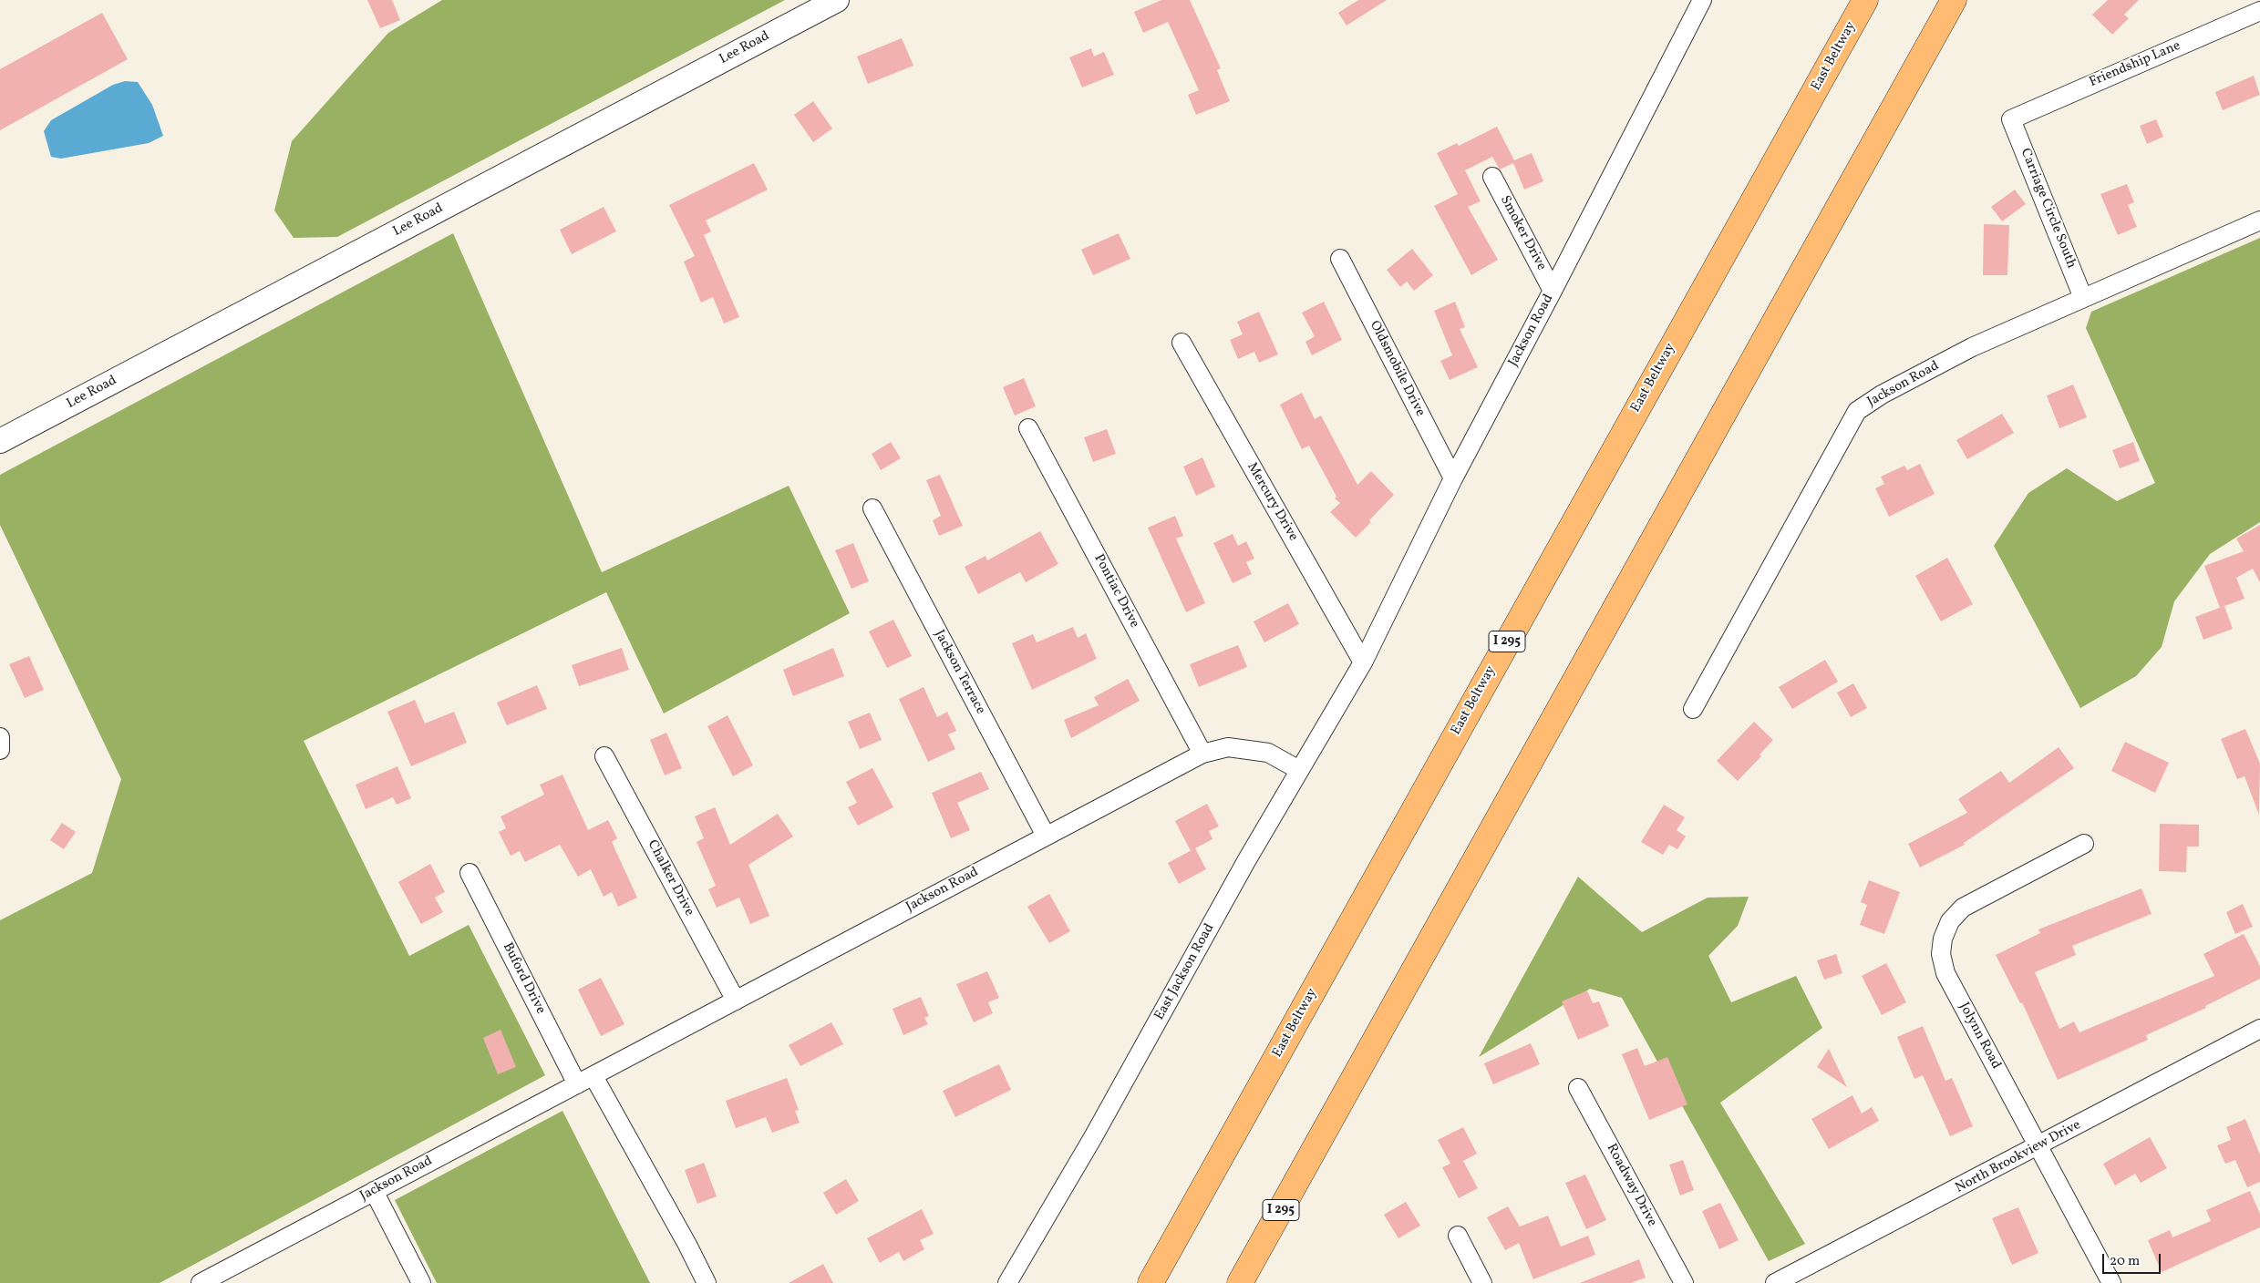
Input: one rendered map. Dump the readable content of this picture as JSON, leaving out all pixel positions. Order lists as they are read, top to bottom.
{
  "streets": {
    "highway": ["East Beltway", "I 295"],
    "street": [
      "Lee Road",
      "Friendship Lane",
      "Carriage Circle South",
      "Smoker Drive",
      "Jackson Road",
      "Oldsmobile Drive",
      "Mercury Drive",
      "Pontiac Drive",
      "Jackson Terrace",
      "Chalker Drive",
      "East Jackson Road",
      "Buford Drive",
      "Jolynn Road",
      "North Brookview Drive",
      "Roadway Drive"
    ]
  },
  "crossings": [
    ["Friendship Lane", "Carriage Circle South"],
    ["Carriage Circle South", "Jackson Road"],
    ["Smoker Drive", "Jackson Road"],
    ["Jackson Road", "Oldsmobile Drive"],
    ["Jackson Road", "Mercury Drive"],
    ["Jackson Road", "Pontiac Drive"],
    ["Jackson Road", "Jackson Terrace"],
    ["Jackson Road", "Chalker Drive"],
    ["Jackson Road", "East Jackson Road"],
    ["Jackson Road", "Buford Drive"],
    ["Mercury Drive", "East Jackson Road"],
    ["Jolynn Road", "North Brookview Drive"]
  ],
  "scale_bar": "20 m"
}
